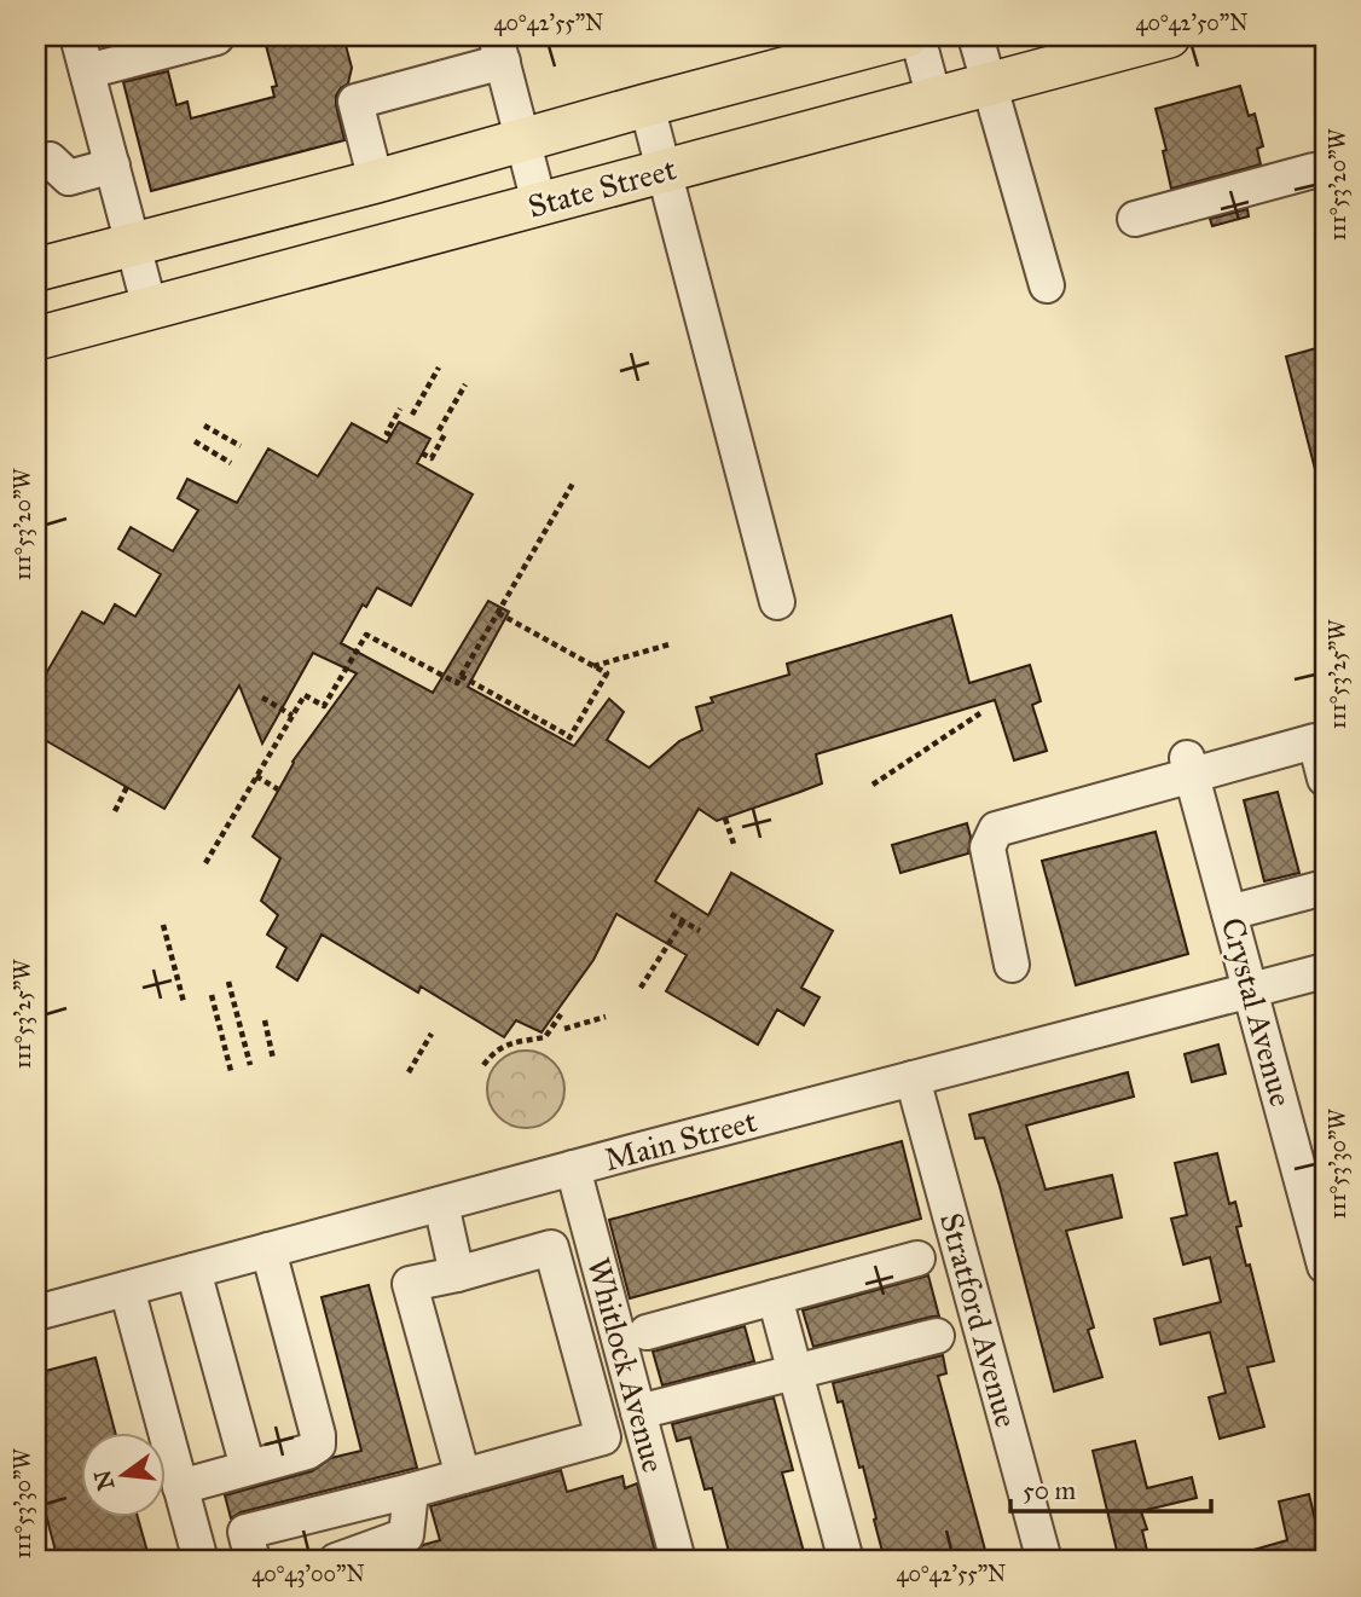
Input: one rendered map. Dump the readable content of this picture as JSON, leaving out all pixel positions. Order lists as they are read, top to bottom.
{
  "streets": {
    "main road": ["State Street"],
    "street": [
      "Crystal Avenue",
      "Main Street",
      "Stratford Avenue",
      "Whitlock Avenue"
    ]
  },
  "crossings": [
    ["Crystal Avenue", "Main Street"],
    ["Main Street", "Stratford Avenue"],
    ["Main Street", "Whitlock Avenue"]
  ],
  "scale_bar": "50 m",
  "north": "left",
  "coordinates": [
    "40°42'55\"N",
    "40°42'50\"N",
    "111°53'20\"W",
    "111°53'25\"W",
    "111°53'30\"W",
    "40°43'00\"N"
  ]
}
